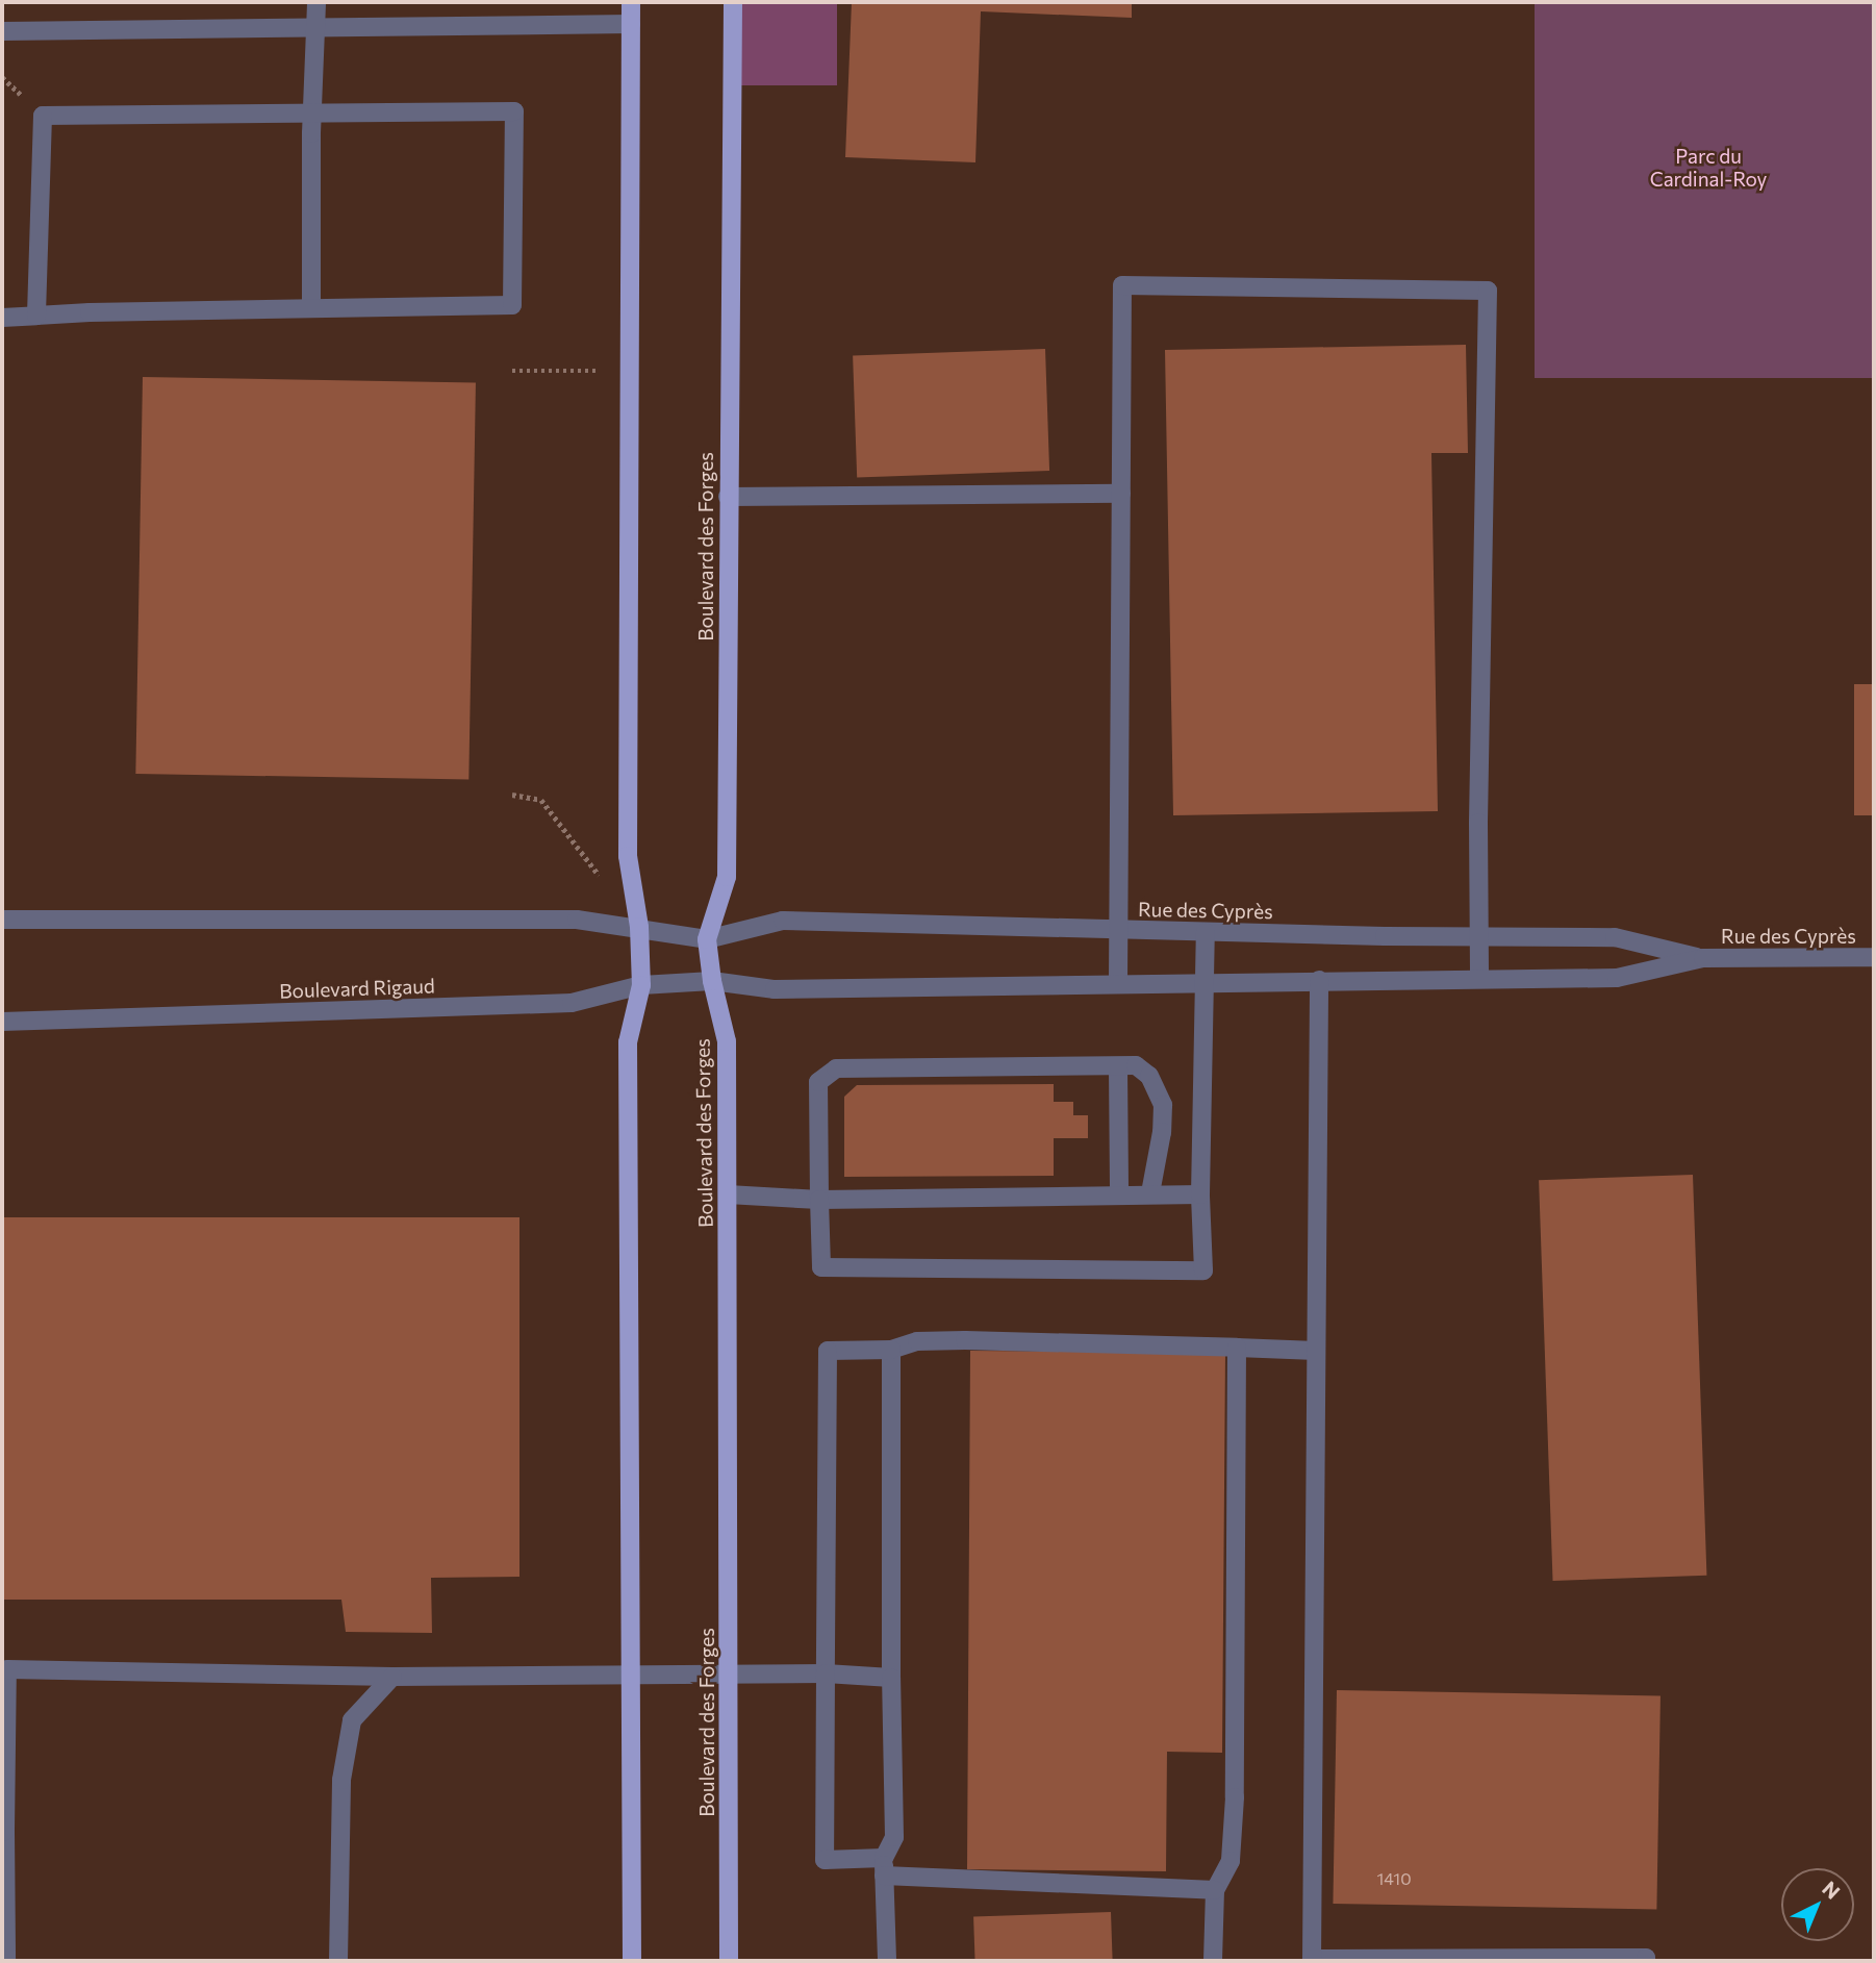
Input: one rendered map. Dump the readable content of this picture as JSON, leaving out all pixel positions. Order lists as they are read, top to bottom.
{
  "streets": {
    "main road": ["Boulevard des Forges"],
    "street": ["Rue des Cyprès", "Boulevard Rigaud"]
  },
  "crossings": [
    ["Boulevard des Forges", "Rue des Cyprès"],
    ["Boulevard des Forges", "Boulevard Rigaud"],
    ["Rue des Cyprès", "Boulevard Rigaud"]
  ],
  "parks": ["Parc du Cardinal-Roy"],
  "house_numbers": ["1410"],
  "north": "top right"
}
